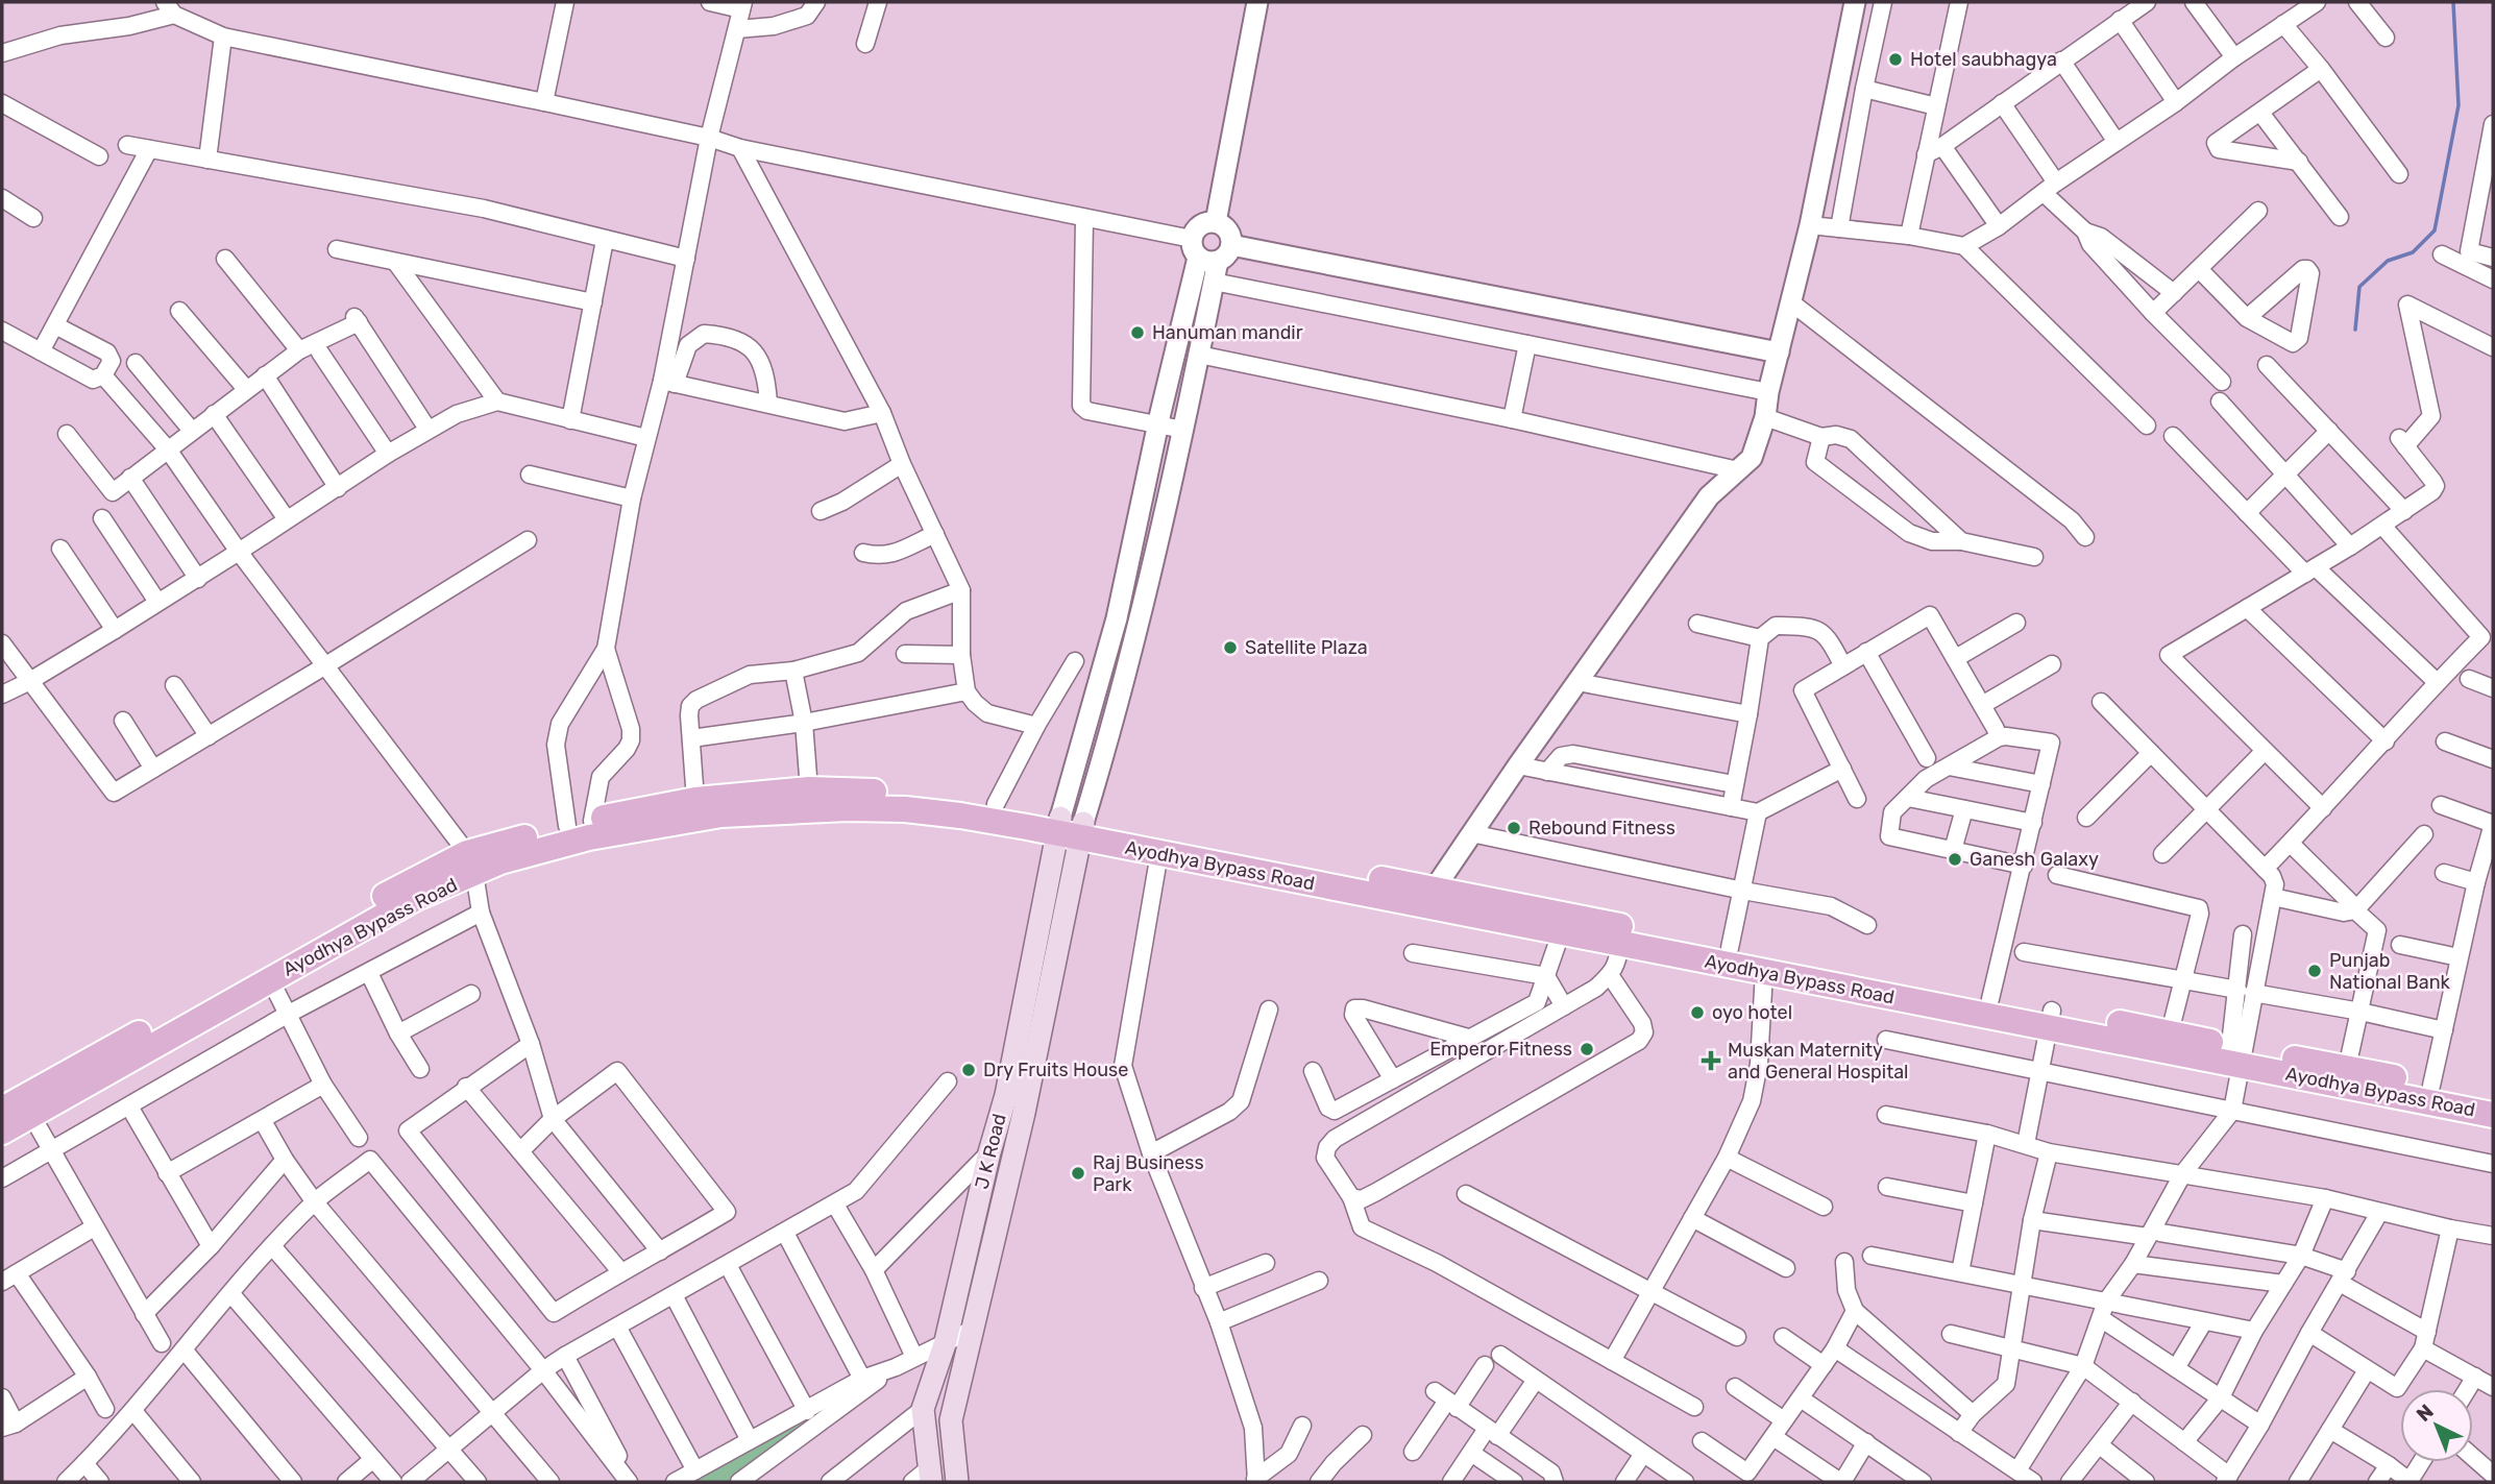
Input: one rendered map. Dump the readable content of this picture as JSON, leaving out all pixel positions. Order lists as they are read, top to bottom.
{
  "streets": {
    "main road": ["Ayodhya Bypass Road", "J K Road"]
  },
  "crossings": [
    ["Ayodhya Bypass Road", "J K Road"]
  ],
  "places": {
    "other": [
      "Hotel saubhagya",
      "Hanuman mandir",
      "Satellite Plaza",
      "Rebound Fitness",
      "Ganesh Galaxy",
      "Punjab National Bank",
      "oyo hotel",
      "Emperor Fitness",
      "Dry Fruits House",
      "Raj Business Park"
    ],
    "health": ["Muskan Maternity and General Hospital"]
  },
  "north": "top left"
}
